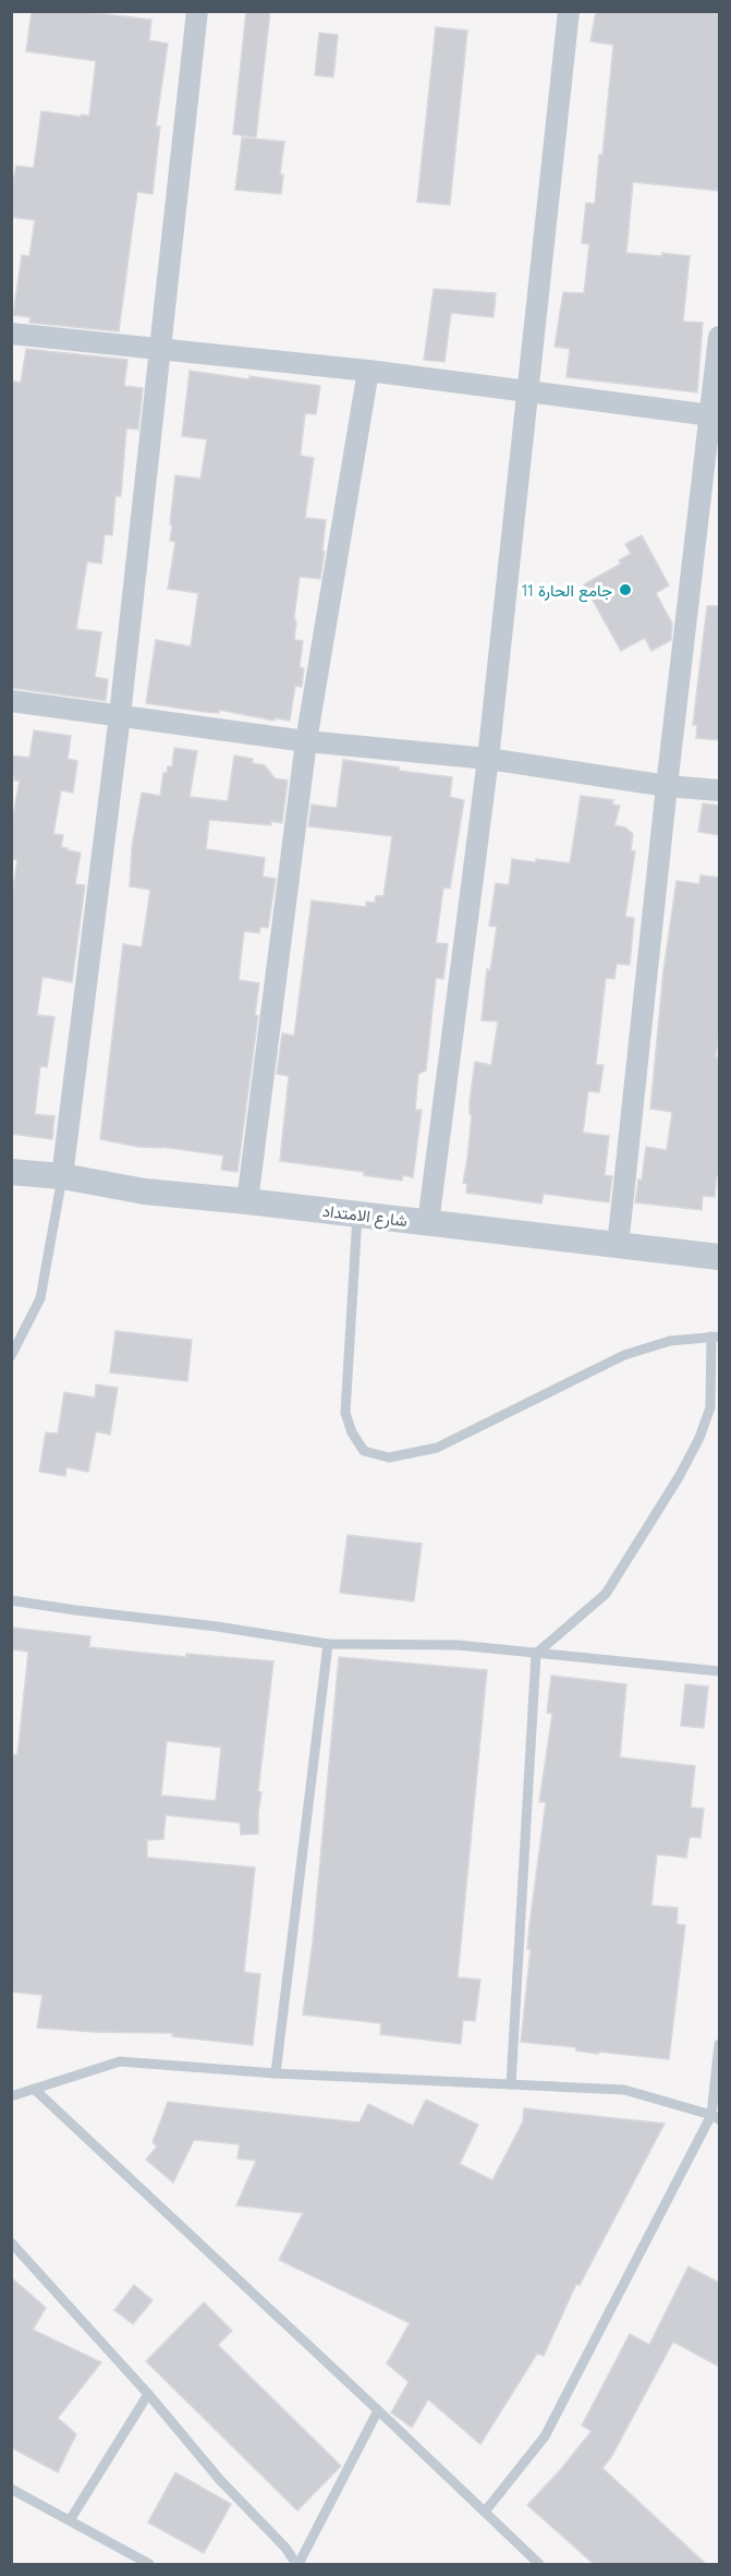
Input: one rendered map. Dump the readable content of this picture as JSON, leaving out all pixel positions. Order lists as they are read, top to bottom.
{
  "streets": {
    "street": ["شارع الامتداد"]
  },
  "places": ["جامع الحارة 11"]
}
